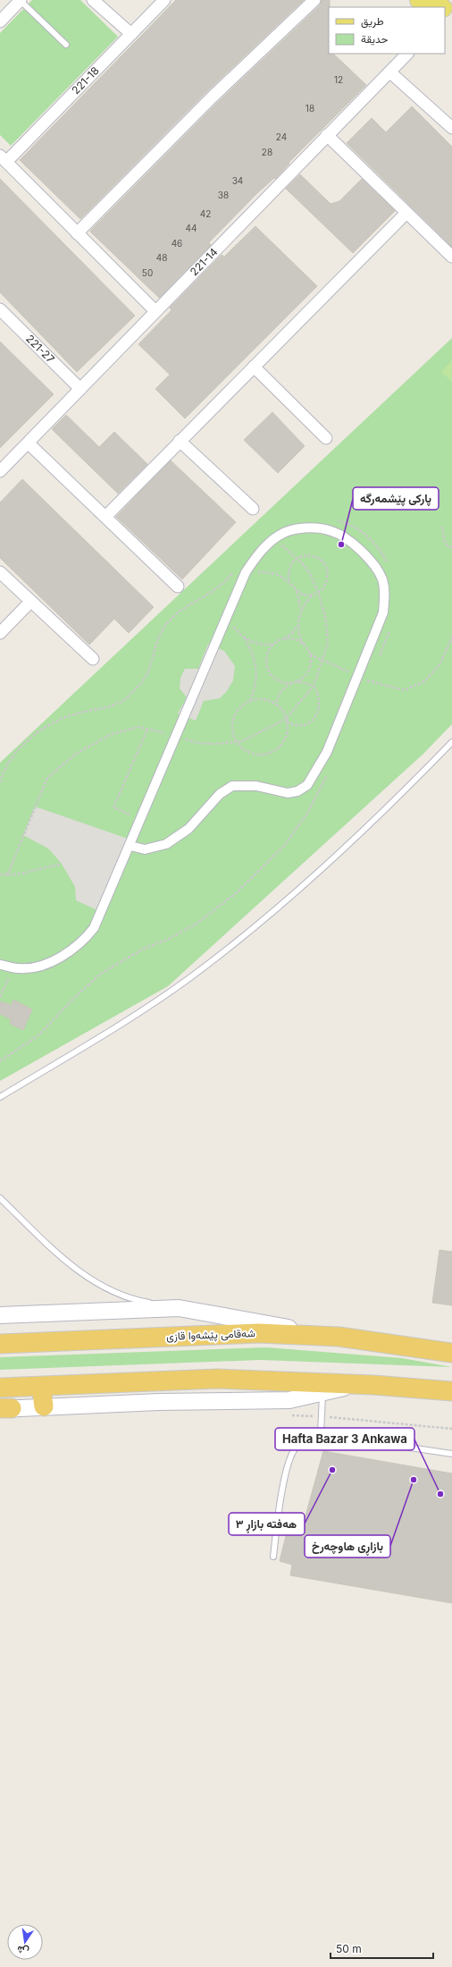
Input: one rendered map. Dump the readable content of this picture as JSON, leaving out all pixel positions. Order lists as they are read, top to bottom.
{
  "streets": {
    "highway": ["شەقامی پێشەوا قازی"],
    "street": ["221-18", "221-14", "221-27"]
  },
  "crossings": [
    ["221-14", "221-27"]
  ],
  "places": [
    "پارکی پێشمەرگە",
    "هەفتە بازاڕ ٣",
    "بازاڕی هاوچەرخ",
    "Hafta Bazar 3 Ankawa"
  ],
  "house_numbers": [
    "12",
    "18",
    "24",
    "28",
    "34",
    "38",
    "42",
    "44",
    "46",
    "48",
    "50"
  ],
  "legend": ["طريق", "حديقة"],
  "scale_bar": "50 m",
  "north": "bottom"
}
